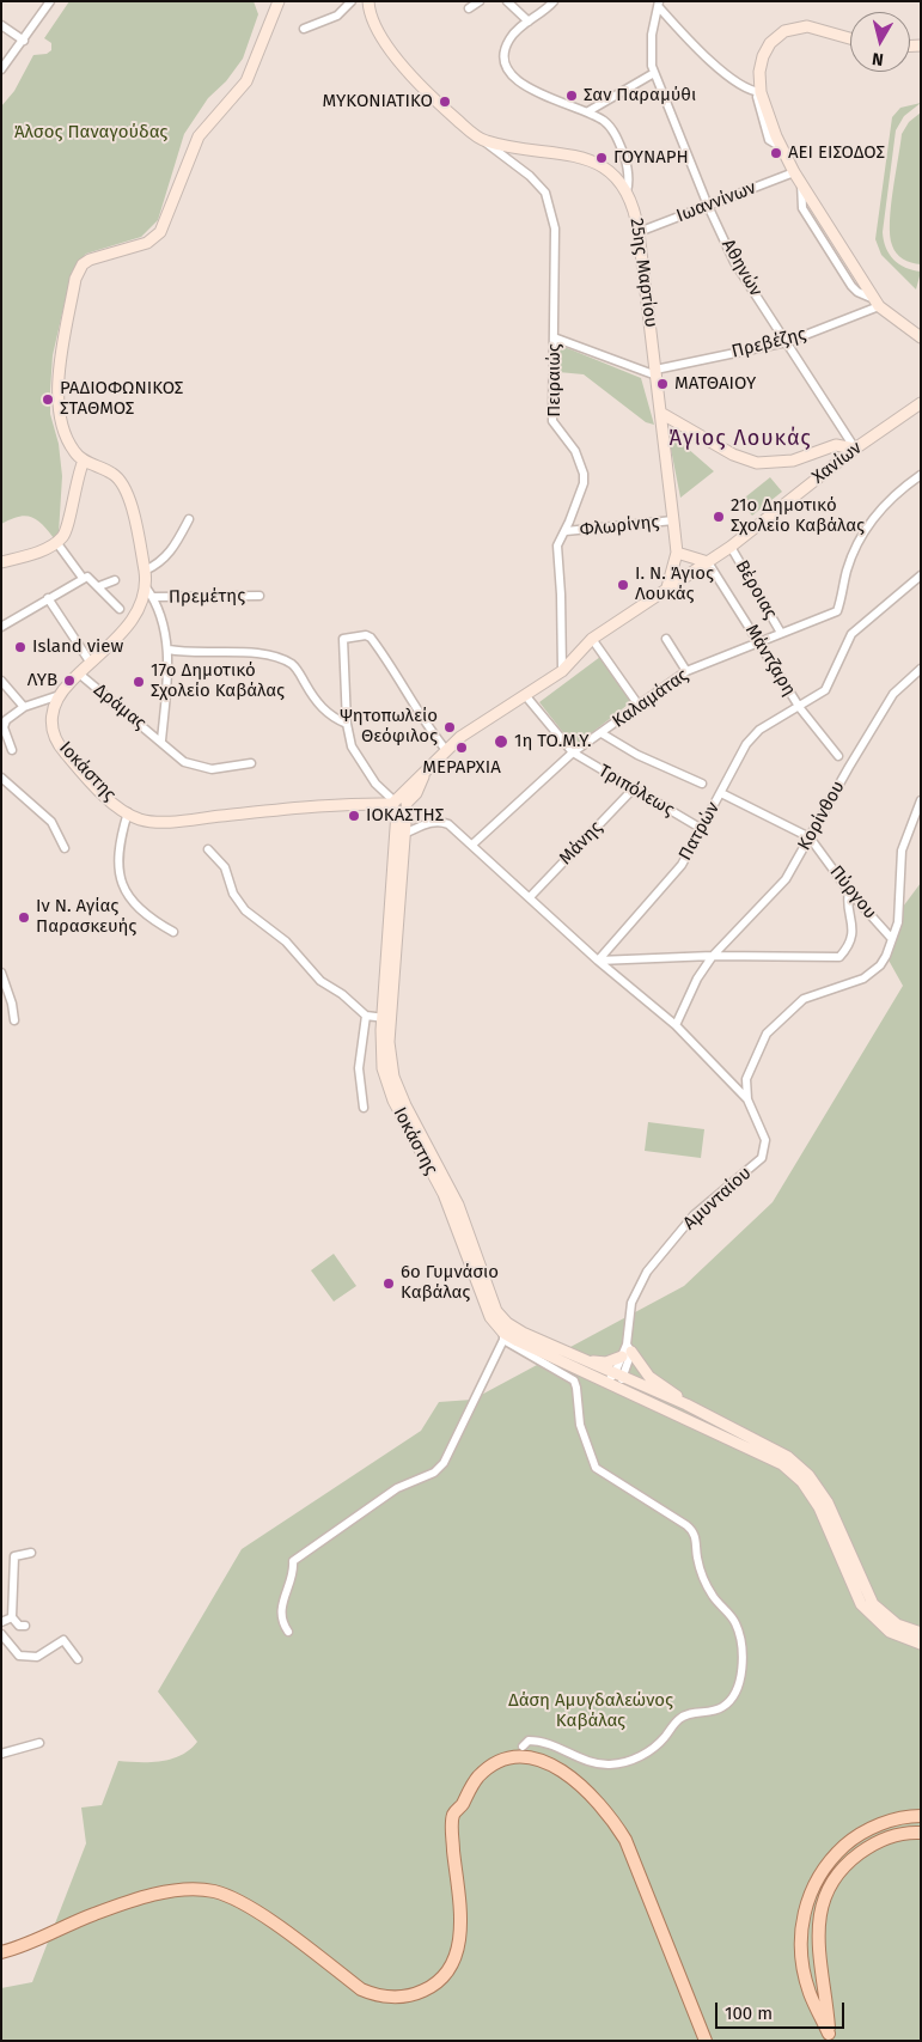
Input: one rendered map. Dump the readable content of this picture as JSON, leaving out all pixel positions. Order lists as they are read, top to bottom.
{
  "streets": {
    "street": [
      "Ιωαννίνων",
      "Αθηνών",
      "25ης Μαρτίου",
      "Πρεβέζης",
      "Πειραιώς",
      "Χανίων",
      "Φλωρίνης",
      "Βέροιας",
      "Πρεμέτης",
      "Μάντζαρη",
      "Καλαμάτας",
      "Δράμας",
      "Ιοκάστης",
      "Τριπόλεως",
      "Κορίνθου",
      "Πατρών",
      "Μάνης",
      "Πύργου",
      "Αμυνταίου"
    ]
  },
  "crossings": [
    ["Ιωαννίνων", "Αθηνών"],
    ["Ιωαννίνων", "25ης Μαρτίου"],
    ["Αθηνών", "Πρεβέζης"],
    ["Αθηνών", "Χανίων"],
    ["25ης Μαρτίου", "Πρεβέζης"],
    ["25ης Μαρτίου", "Πειραιώς"],
    ["25ης Μαρτίου", "Χανίων"],
    ["25ης Μαρτίου", "Φλωρίνης"],
    ["Πειραιώς", "Φλωρίνης"],
    ["Χανίων", "Βέροιας"],
    ["Χανίων", "Μάντζαρη"],
    ["Βέροιας", "Καλαμάτας"],
    ["Μάντζαρη", "Καλαμάτας"],
    ["Μάντζαρη", "Πατρών"],
    ["Καλαμάτας", "Τριπόλεως"],
    ["Δράμας", "Ιοκάστης"],
    ["Ιοκάστης", "Αμυνταίου"],
    ["Τριπόλεως", "Πατρών"],
    ["Τριπόλεως", "Μάνης"],
    ["Κορίνθου", "Πύργου"],
    ["Πατρών", "Πύργου"],
    ["Πύργου", "Αμυνταίου"]
  ],
  "districts": ["Άγιος Λουκάς"],
  "parks": ["Άλσος Παναγούδας", "Δάση Αμυγδαλεώνος Καβάλας"],
  "places": [
    "Σαν Παραμύθι",
    "ΜΥΚΟΝΙΑΤΙΚΟ",
    "ΑΕΙ ΕΙΣΟΔΟΣ",
    "ΓΟΥΝΑΡΗ",
    "ΜΑΤΘΑΙΟΥ",
    "ΡΑΔΙΟΦΩΝΙΚΟΣ ΣΤΑΘΜΟΣ",
    "21ο Δημοτικό Σχολείο Καβάλας",
    "Ι. Ν. Άγιος Λουκάς",
    "Island view",
    "ΛΥΒ",
    "17ο Δημοτικό Σχολείο Καβάλας",
    "Ψητοπωλείο Θεόφιλος",
    "1η ΤΟ.Μ.Υ.",
    "ΜΕΡΑΡΧΙΑ",
    "ΙΟΚΑΣΤΗΣ",
    "Ιν Ν. Αγίας Παρασκευής",
    "6ο Γυμνάσιο Καβάλας"
  ],
  "scale_bar": "100 m",
  "north": "bottom"
}
